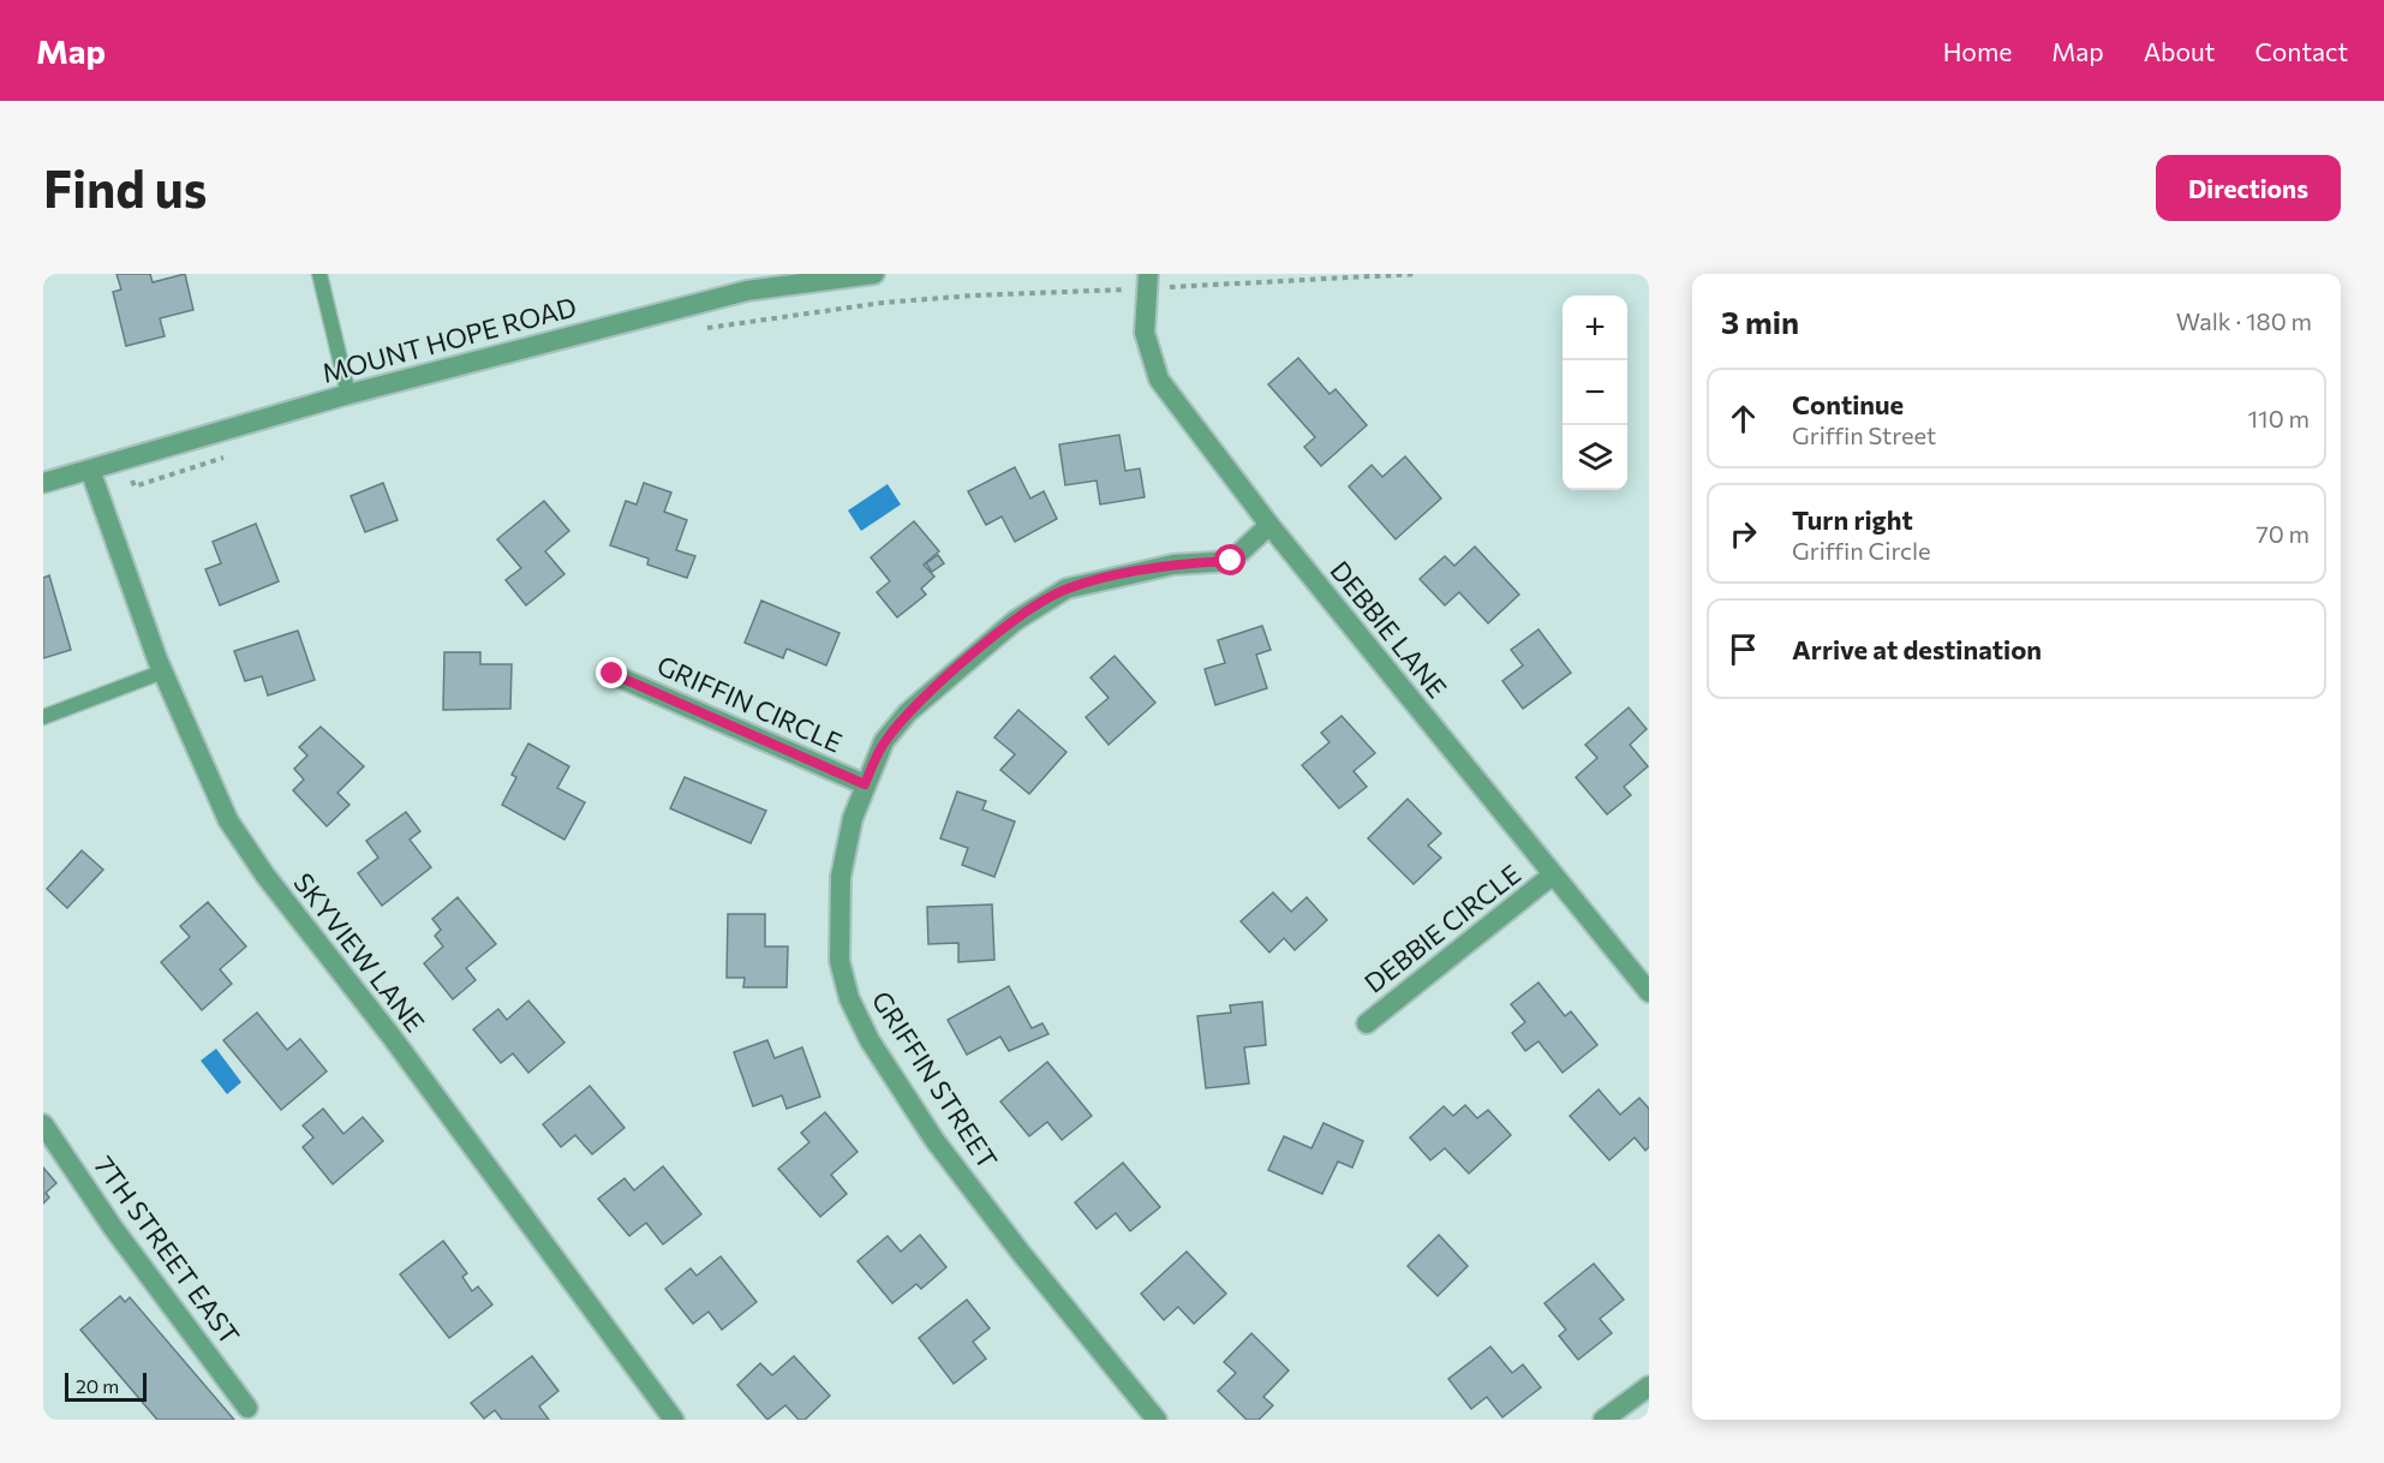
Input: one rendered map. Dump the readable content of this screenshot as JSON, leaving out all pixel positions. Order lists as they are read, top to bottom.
{
  "streets": {
    "street": [
      "MOUNT HOPE ROAD",
      "DEBBIE LANE",
      "GRIFFIN CIRCLE",
      "DEBBIE CIRCLE",
      "SKYVIEW LANE",
      "GRIFFIN STREET",
      "7TH STREET EAST"
    ]
  },
  "crossings": [
    ["MOUNT HOPE ROAD", "SKYVIEW LANE"],
    ["DEBBIE LANE", "DEBBIE CIRCLE"],
    ["DEBBIE LANE", "GRIFFIN STREET"],
    ["GRIFFIN CIRCLE", "GRIFFIN STREET"]
  ],
  "scale_bar": "20 m",
  "page": {
    "header": "Map",
    "nav": [
      "Home",
      "Map",
      "About",
      "Contact"
    ],
    "buttons": "Directions",
    "title": "Find us",
    "heading": ["3 min", "Walk · 180 m"],
    "map_buttons": ["+", "−"],
    "list": [
      ["Continue", "Griffin Street", "110 m"],
      ["Turn right", "Griffin Circle", "70 m"],
      "Arrive at destination"
    ],
    "scale": "20 m"
  }
}
